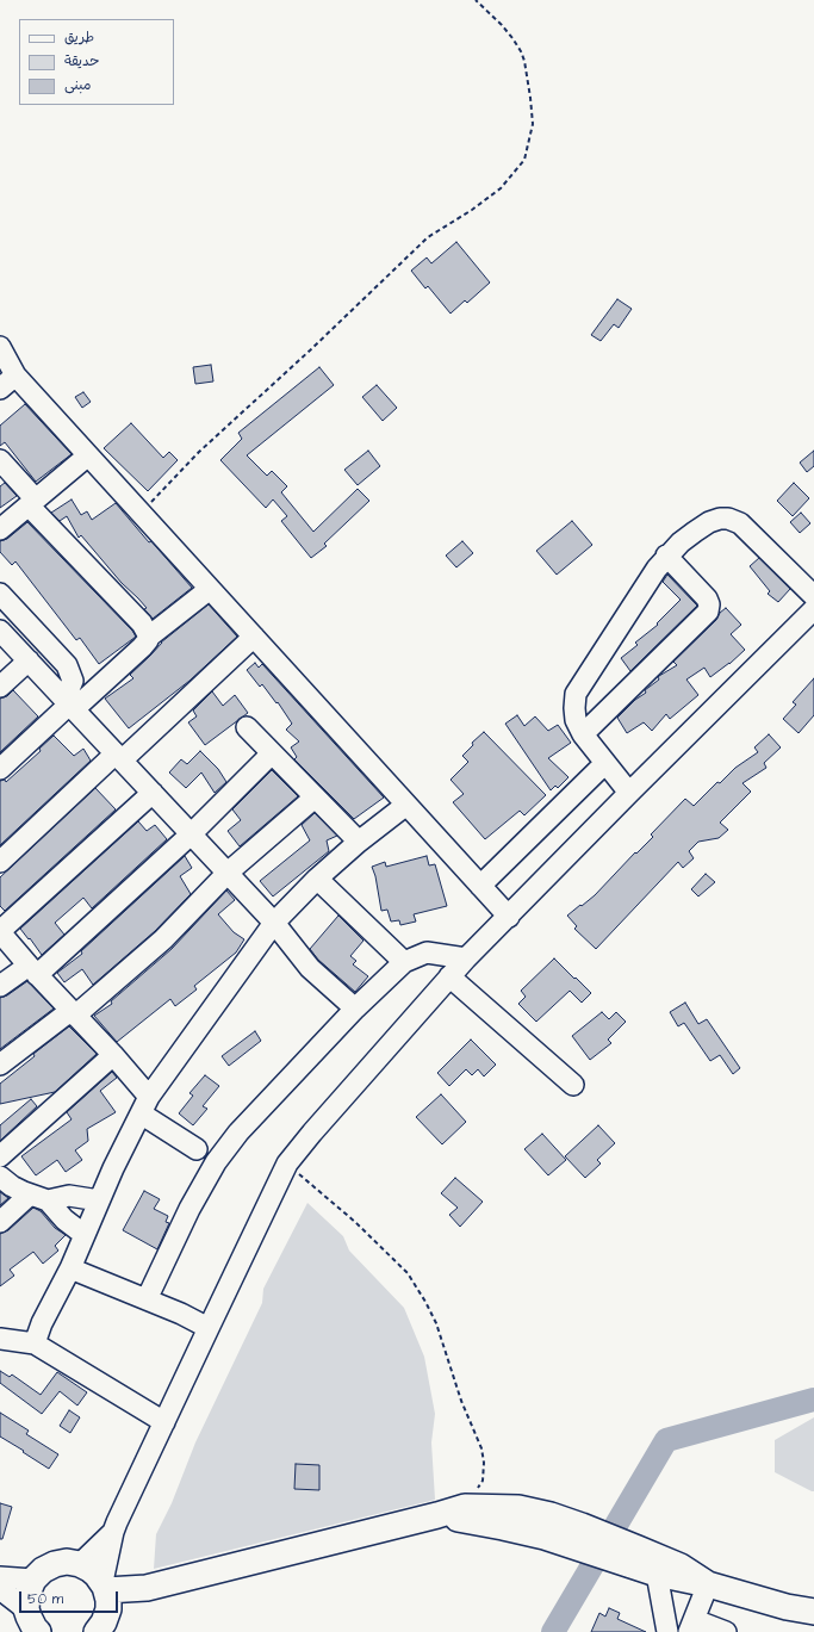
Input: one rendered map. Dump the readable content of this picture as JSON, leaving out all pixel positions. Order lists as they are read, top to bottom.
{
  "legend": ["طريق", "حديقة", "مبنى"],
  "scale_bar": "50 m"
}
